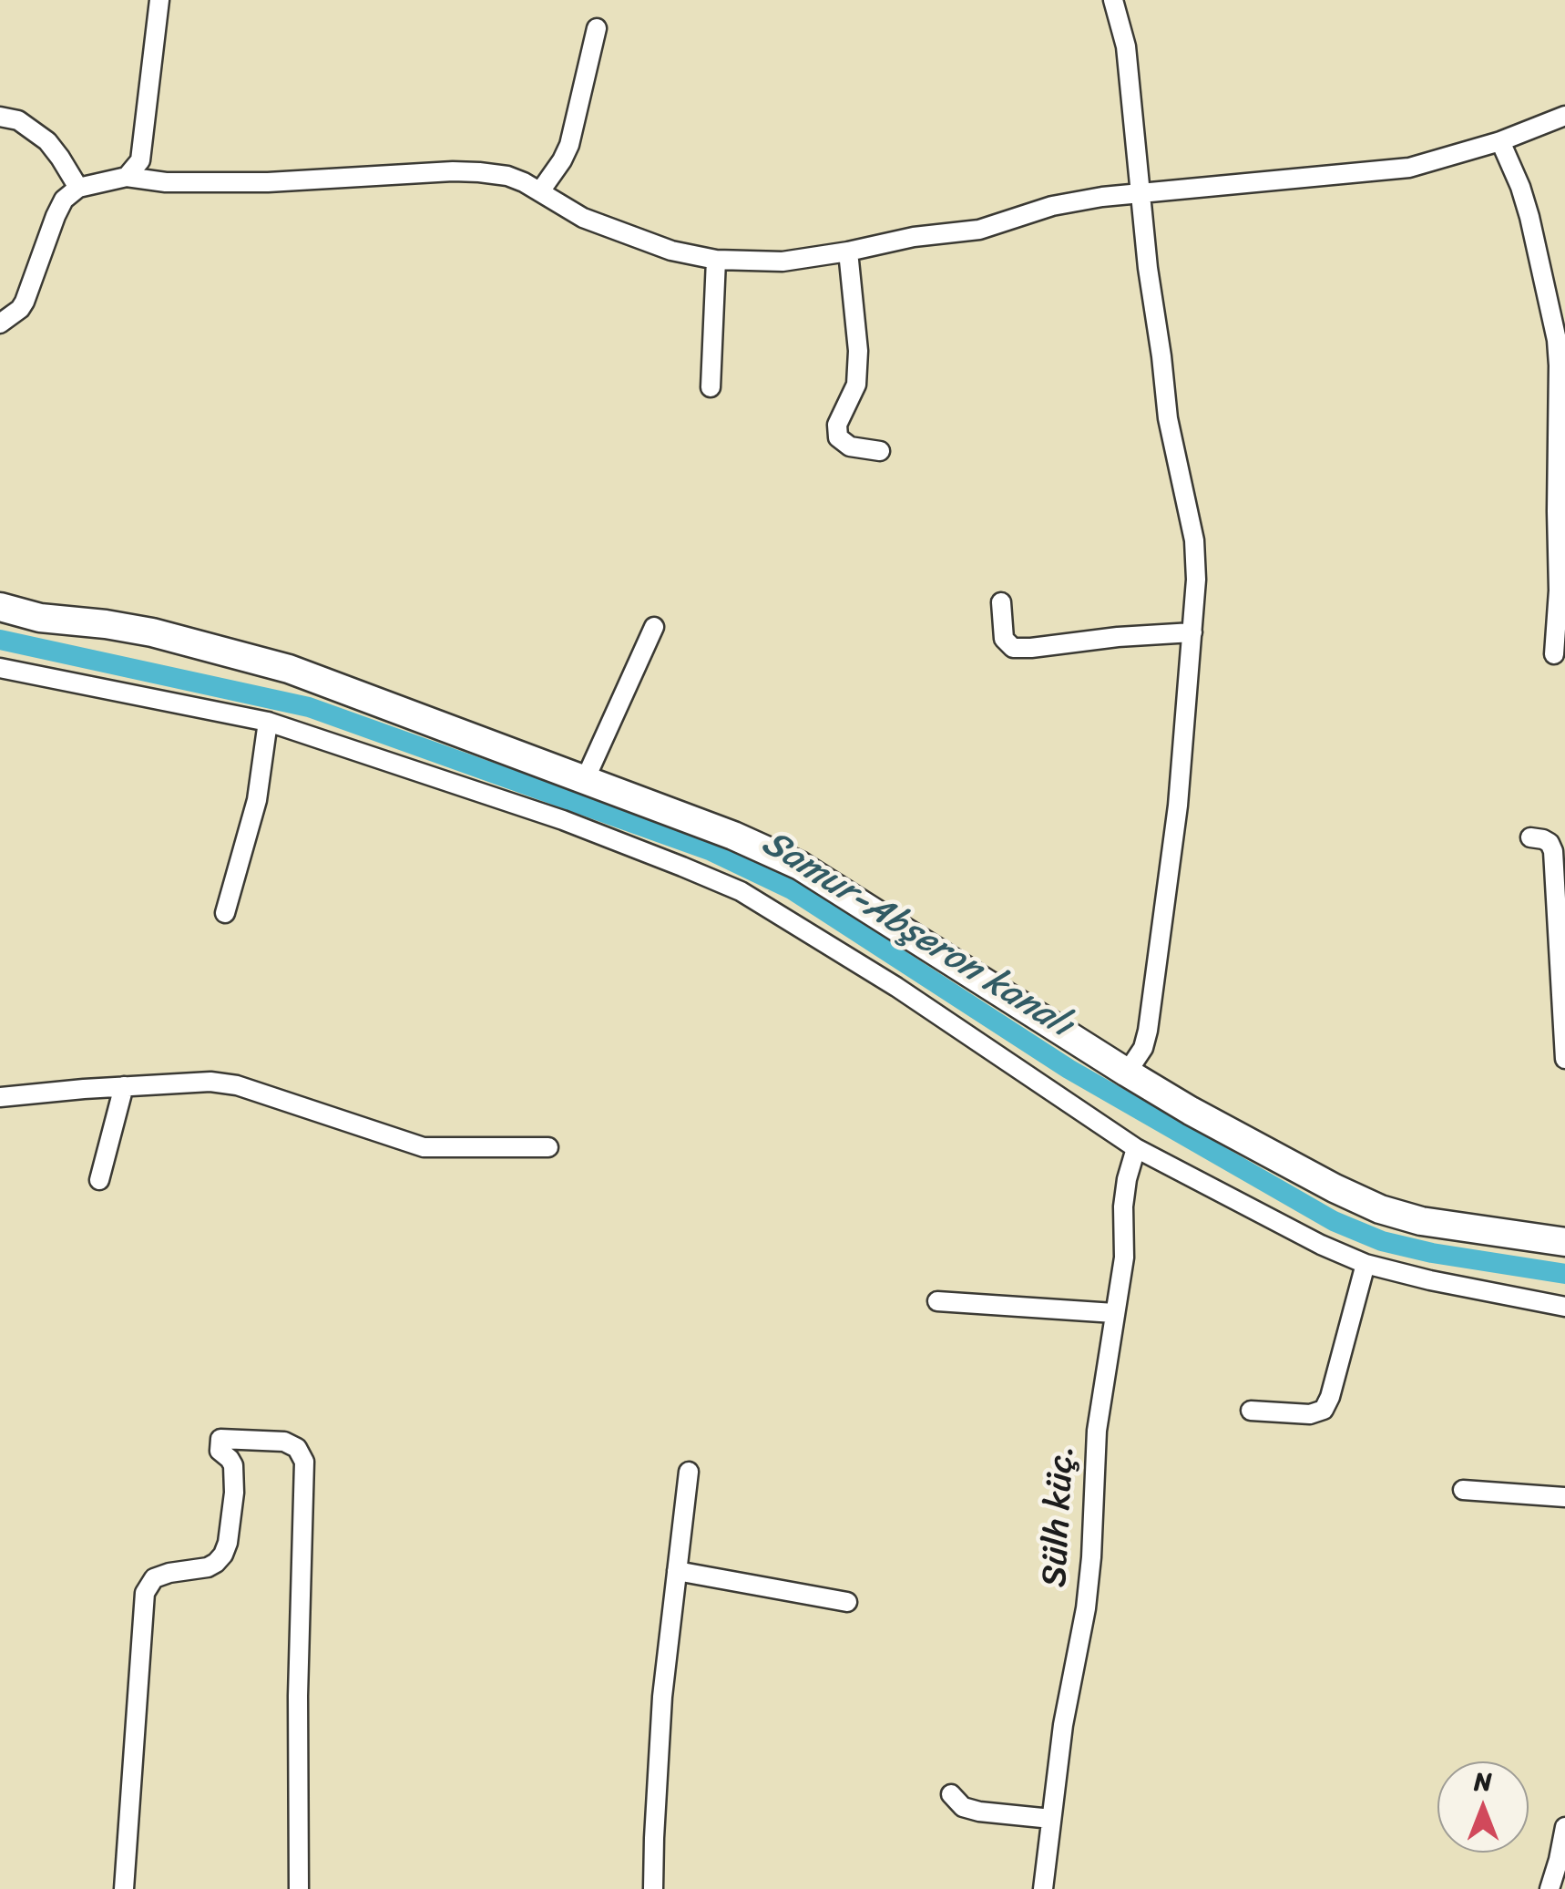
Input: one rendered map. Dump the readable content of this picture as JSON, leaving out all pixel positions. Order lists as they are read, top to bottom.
{
  "streets": {
    "street": ["Sülh küç."]
  },
  "water": ["Samur-Abşeron kanalı"],
  "north": "top"
}
